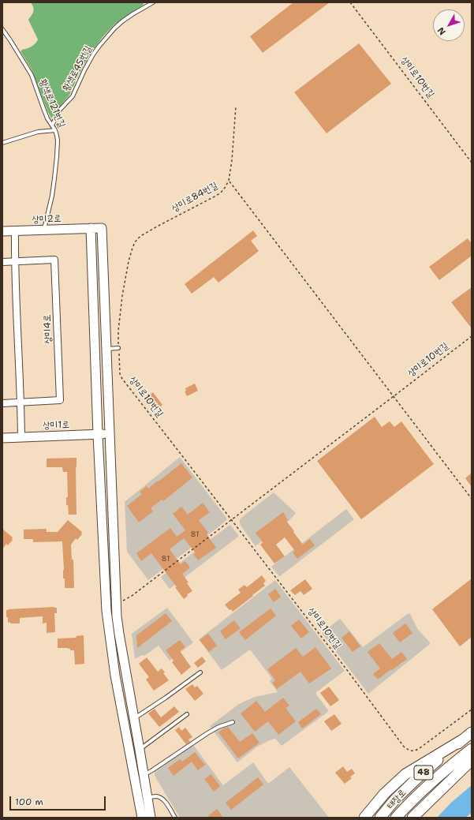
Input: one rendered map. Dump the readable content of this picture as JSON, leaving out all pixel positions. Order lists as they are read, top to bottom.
{
  "streets": {
    "main road": ["48", "태장로"],
    "street": ["상미2로", "상미4로", "상미1로"],
    "lane": ["황색로45번길", "황색로121번길"],
    "path": ["상미로10번길", "상미로84번길"]
  },
  "crossings": [
    ["황색로45번길", "황색로121번길"],
    ["상미로10번길", "상미로84번길"],
    ["황색로121번길", "상미2로"]
  ],
  "house_numbers": ["81", "81"],
  "scale_bar": "100 m",
  "north": "bottom left"
}
